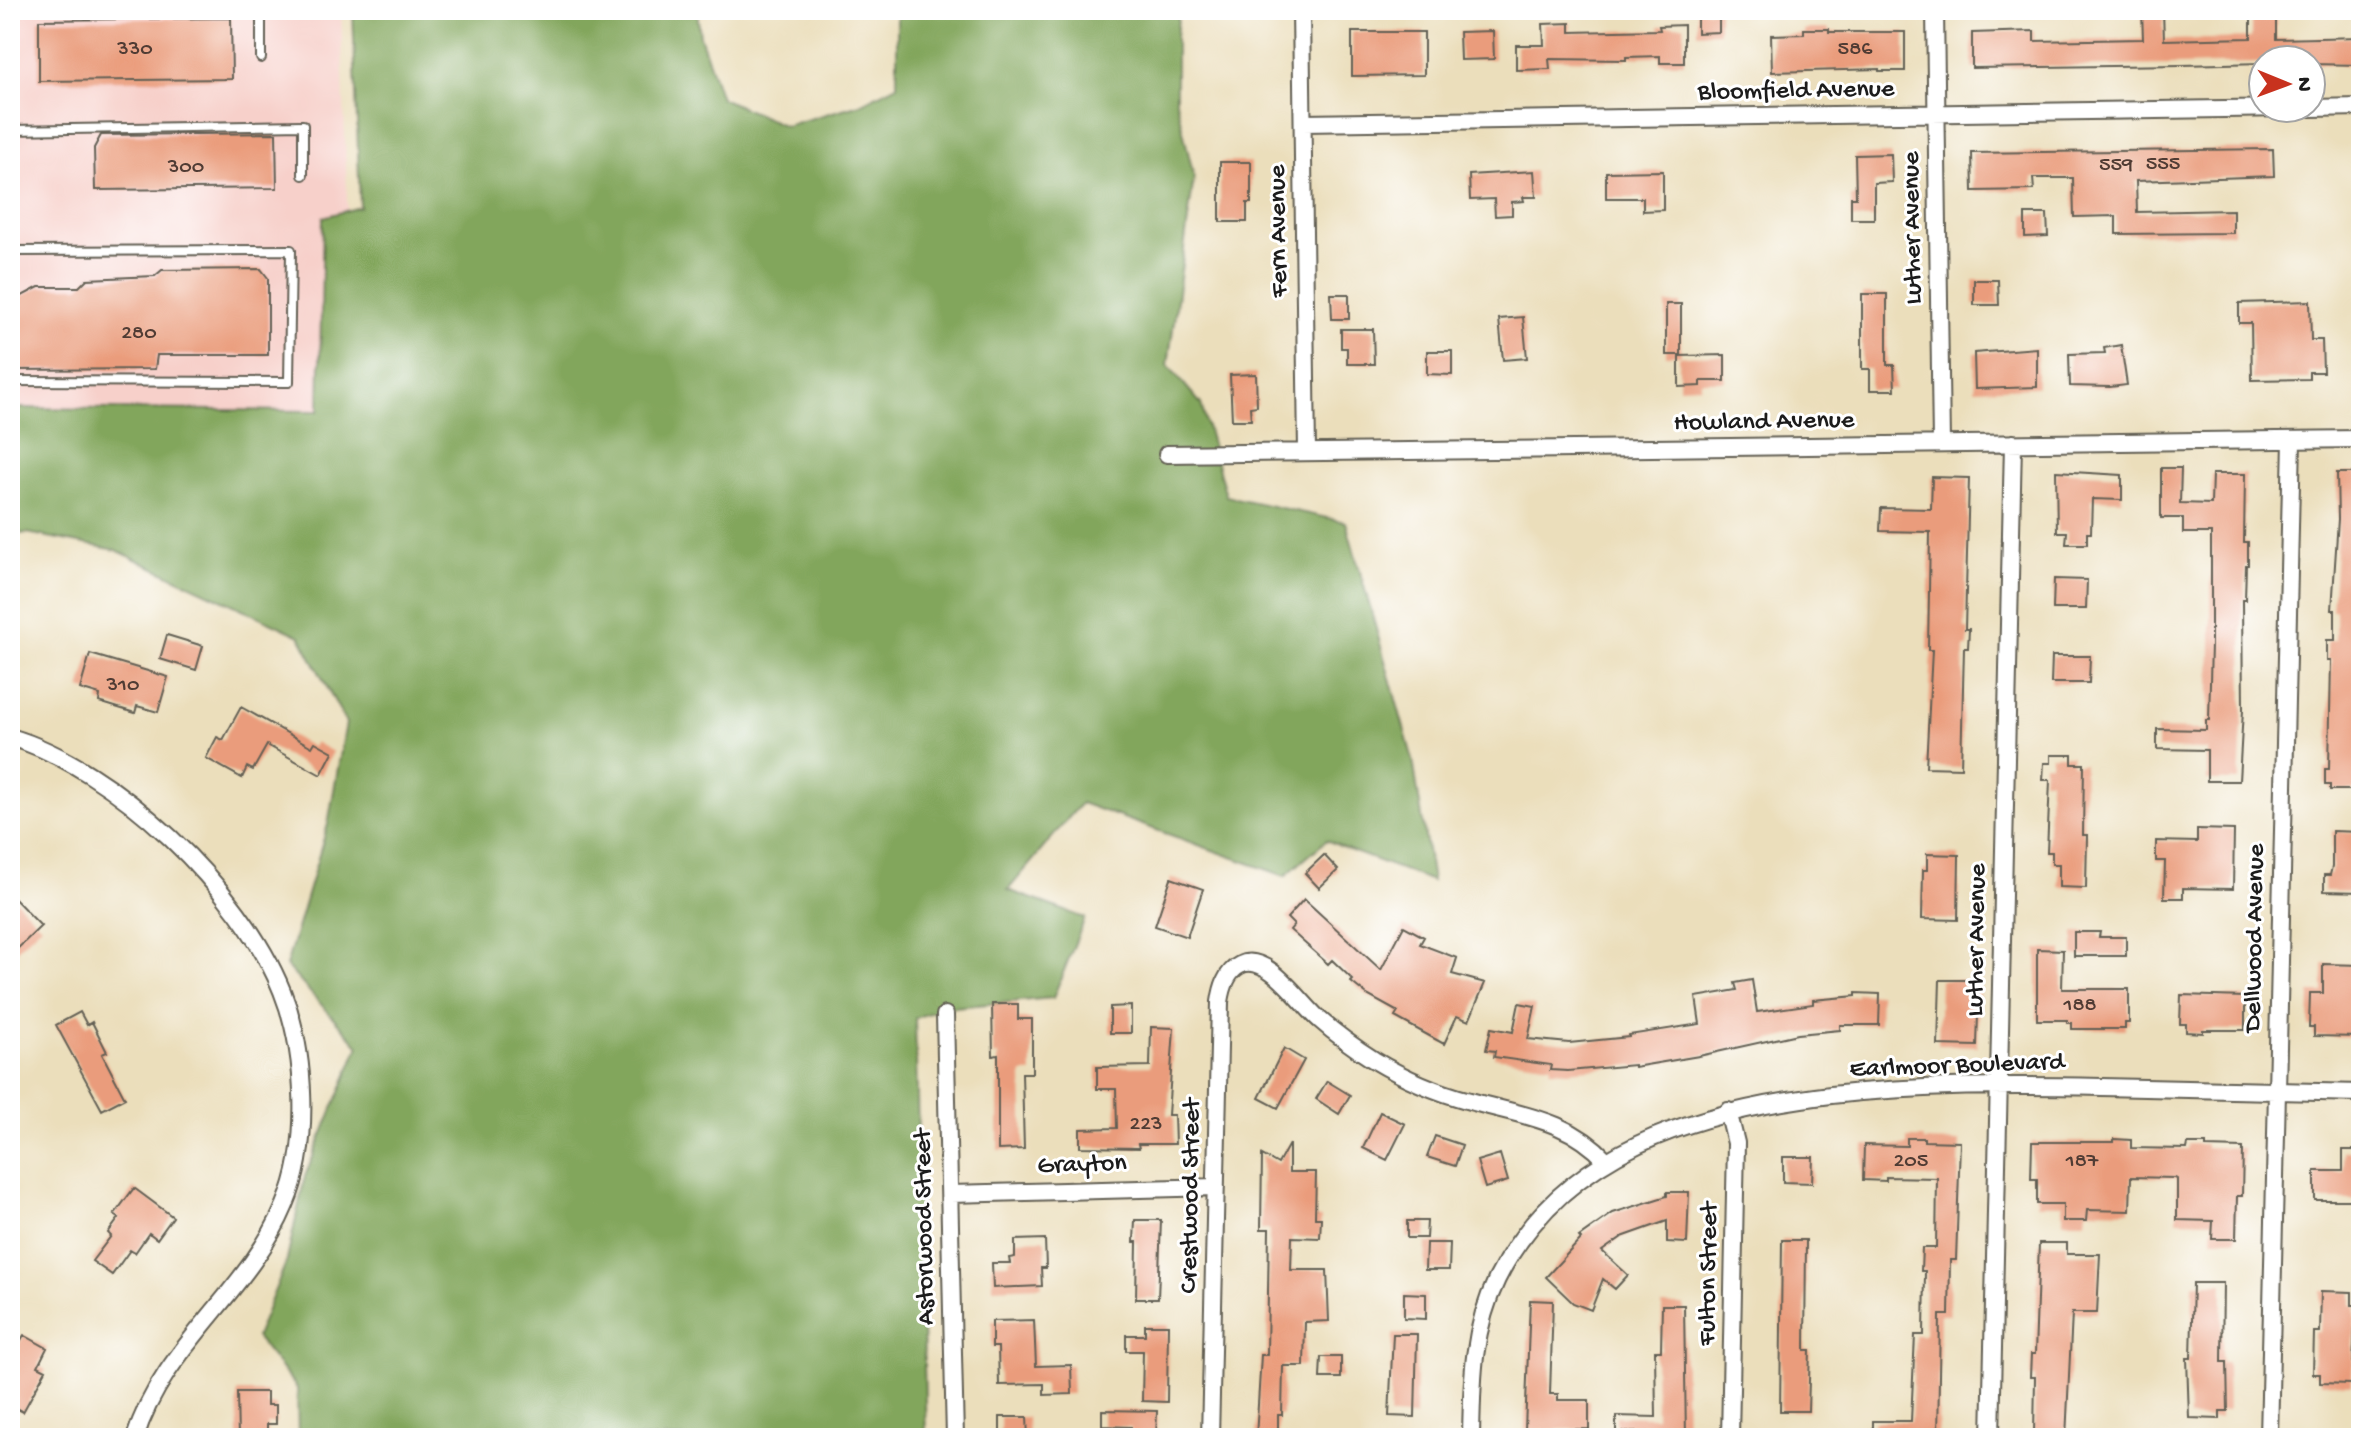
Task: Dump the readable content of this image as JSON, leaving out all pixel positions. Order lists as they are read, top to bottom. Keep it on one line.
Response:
{"streets":{"street":["Bloomfield Avenue","Luther Avenue","Fern Avenue","Howland Avenue","Dellwood Avenue","Earlmoor Boulevard","Grayton","Crestwood Street","Astorwood Street","Fulton Street"]},"crossings":[["Bloomfield Avenue","Luther Avenue"],["Bloomfield Avenue","Fern Avenue"],["Luther Avenue","Howland Avenue"],["Luther Avenue","Earlmoor Boulevard"],["Fern Avenue","Howland Avenue"],["Howland Avenue","Dellwood Avenue"],["Dellwood Avenue","Earlmoor Boulevard"],["Earlmoor Boulevard","Crestwood Street"],["Earlmoor Boulevard","Fulton Street"],["Grayton","Crestwood Street"],["Grayton","Astorwood Street"]],"house_numbers":["330","586","555","559","300","280","310","188","223","205","187"],"north":"right"}
